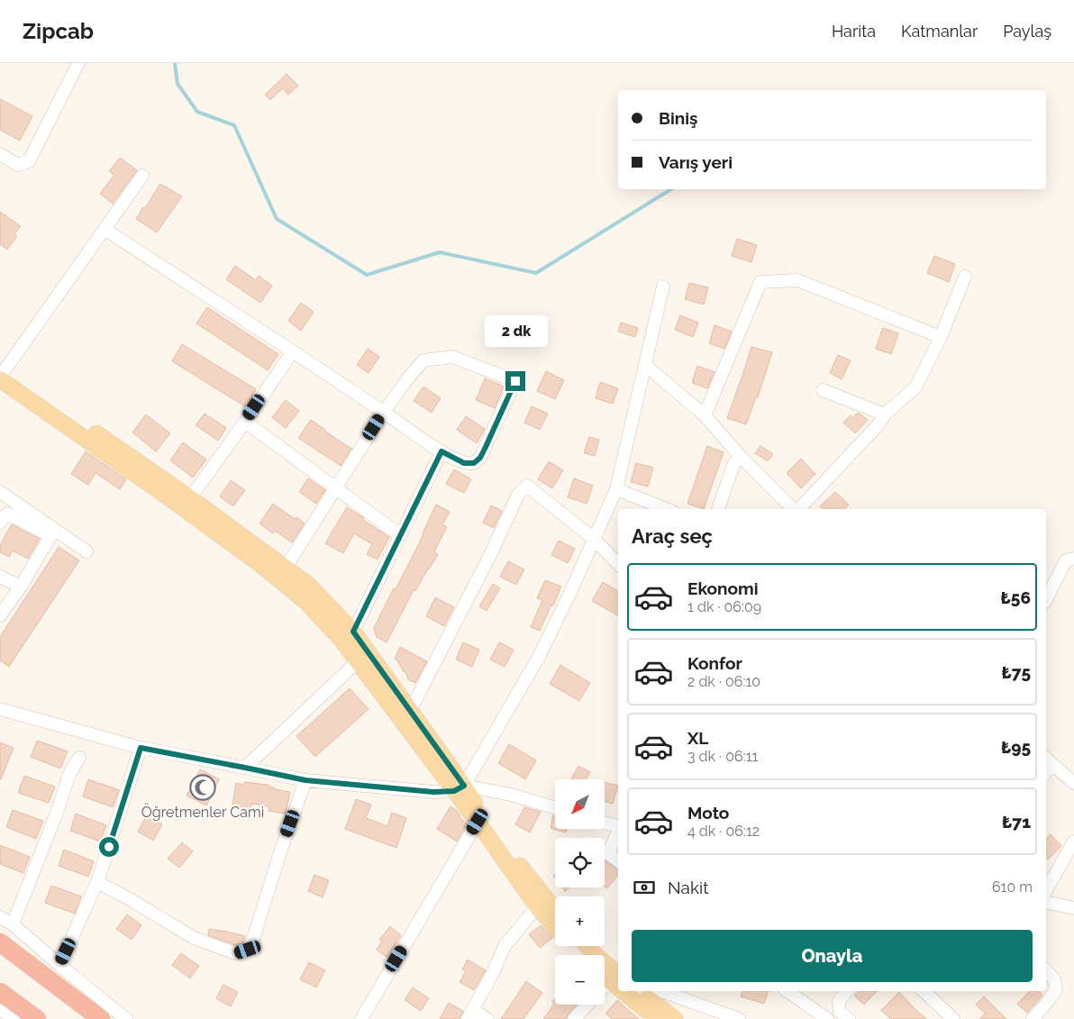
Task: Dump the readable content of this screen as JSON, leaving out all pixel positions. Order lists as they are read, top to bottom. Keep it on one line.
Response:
{"places":{"mosque":["Öğretmenler Cami"]},"north":"bottom left","page":{"header":"Zipcab","nav":["Harita","Katmanlar","Paylaş"],"banner":["Biniş","Varış yeri"],"bubble":"2 dk","heading":"Araç seç","list":[{"name":"Ekonomi","note":"1 dk · 06:09","value":"₺56"},{"name":"Konfor","note":"2 dk · 06:10","value":"₺75"},{"name":"XL","note":"3 dk · 06:11","value":"₺95"},{"name":"Moto","note":"4 dk · 06:12","value":"₺71"}],"map_buttons":["+","−"],"pay":["Nakit","610 m"],"buttons":"Onayla"}}
